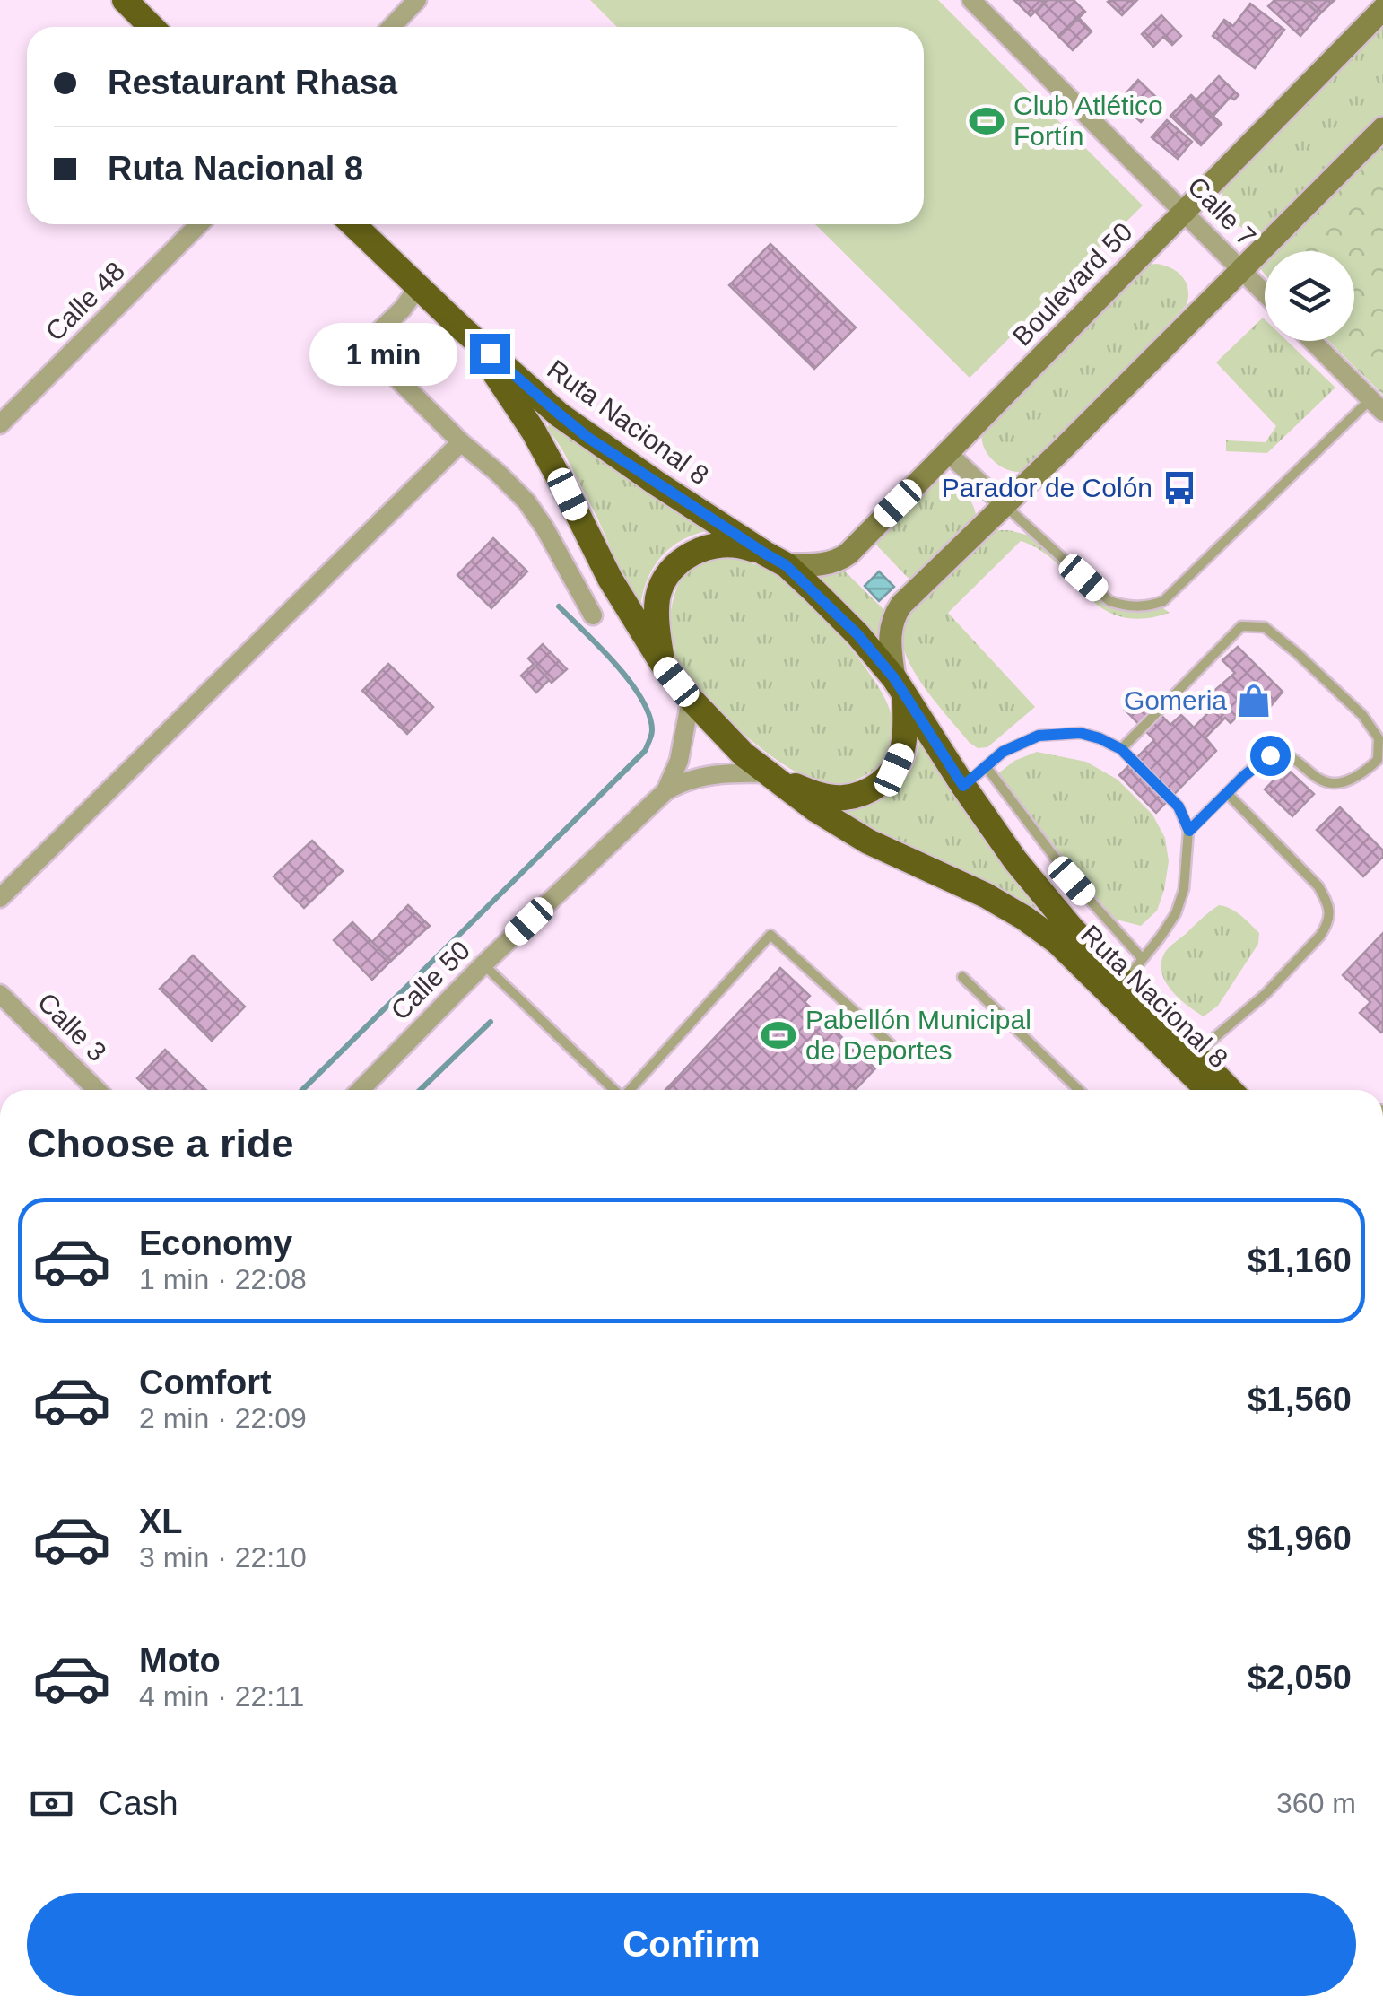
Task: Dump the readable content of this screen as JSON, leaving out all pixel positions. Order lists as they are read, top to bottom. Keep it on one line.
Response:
{"streets":{"highway":["Ruta Nacional 8"],"main road":["Boulevard 50"],"street":["Calle 7","Calle 48","Calle 50","Calle 3"]},"crossings":[["Calle 7","Boulevard 50"],["Boulevard 50","Ruta Nacional 8"],["Boulevard 50","Calle 50"],["Ruta Nacional 8","Calle 50"]],"places":{"sports":["Club Atlético Fortín","Pabellón Municipal de Deportes"],"bus stop":["Parador de Colón"],"shop":["Gomeria"]},"page":{"banner":["Restaurant Rhasa","Ruta Nacional 8"],"bubble":"1 min","heading":"Choose a ride","list":[{"name":"Economy","note":"1 min · 22:08","value":"$1,160"},{"name":"Comfort","note":"2 min · 22:09","value":"$1,560"},{"name":"XL","note":"3 min · 22:10","value":"$1,960"},{"name":"Moto","note":"4 min · 22:11","value":"$2,050"}],"pay":["Cash","360 m"],"buttons":"Confirm"}}
